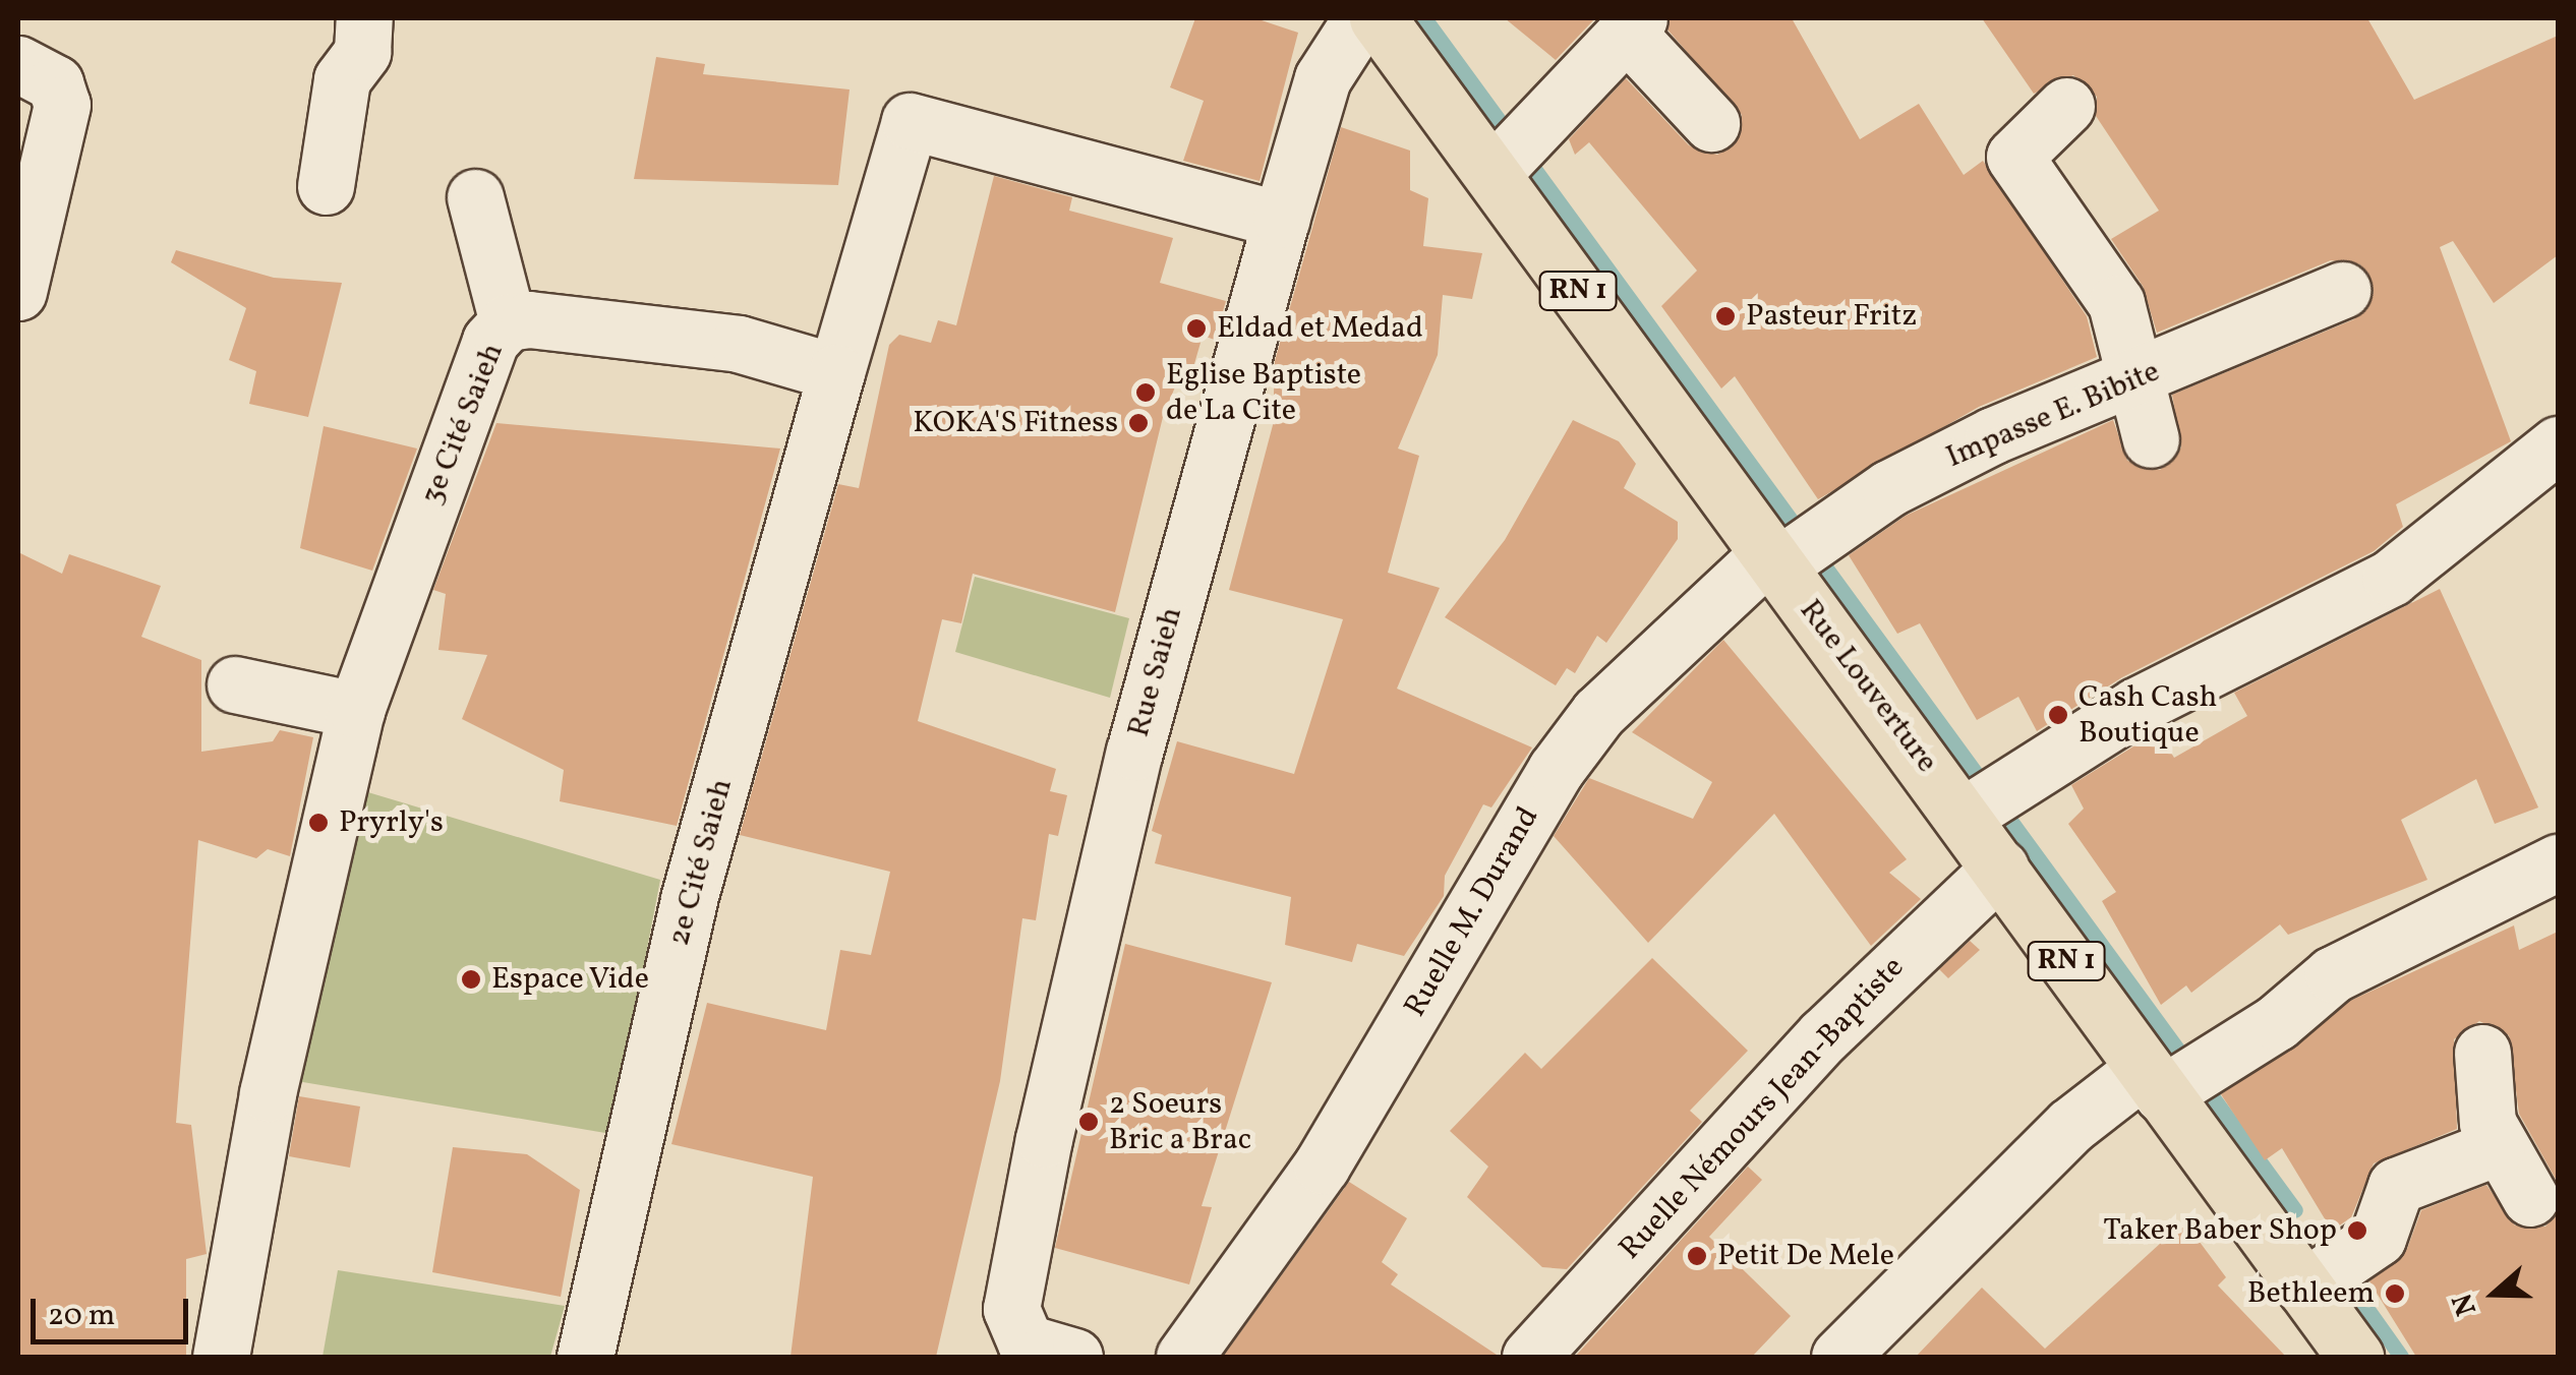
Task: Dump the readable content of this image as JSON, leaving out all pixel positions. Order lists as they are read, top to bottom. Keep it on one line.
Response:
{"streets":{"main road":["RN 1","Rue Louverture"],"street":["Impasse E. Bibite","3e Cité Saieh","Rue Saieh","2e Cité Saieh","Ruelle M. Durand","Ruelle Némours Jean-Baptiste"]},"crossings":[["Impasse E. Bibite","Rue Louverture"],["Impasse E. Bibite","Ruelle M. Durand"],["3e Cité Saieh","2e Cité Saieh"],["Rue Louverture","Ruelle M. Durand"],["Rue Louverture","Ruelle Némours Jean-Baptiste"]],"places":["Pasteur Fritz","Eldad et Medad","Eglise Baptiste de La Cite","KOKA'S Fitness","Cash Cash Boutique","Pryrly's","Espace Vide","2 Soeurs Bric a Brac","Taker Baber Shop","Petit De Mele","Bethleem"],"scale_bar":"20 m","north":"left"}
